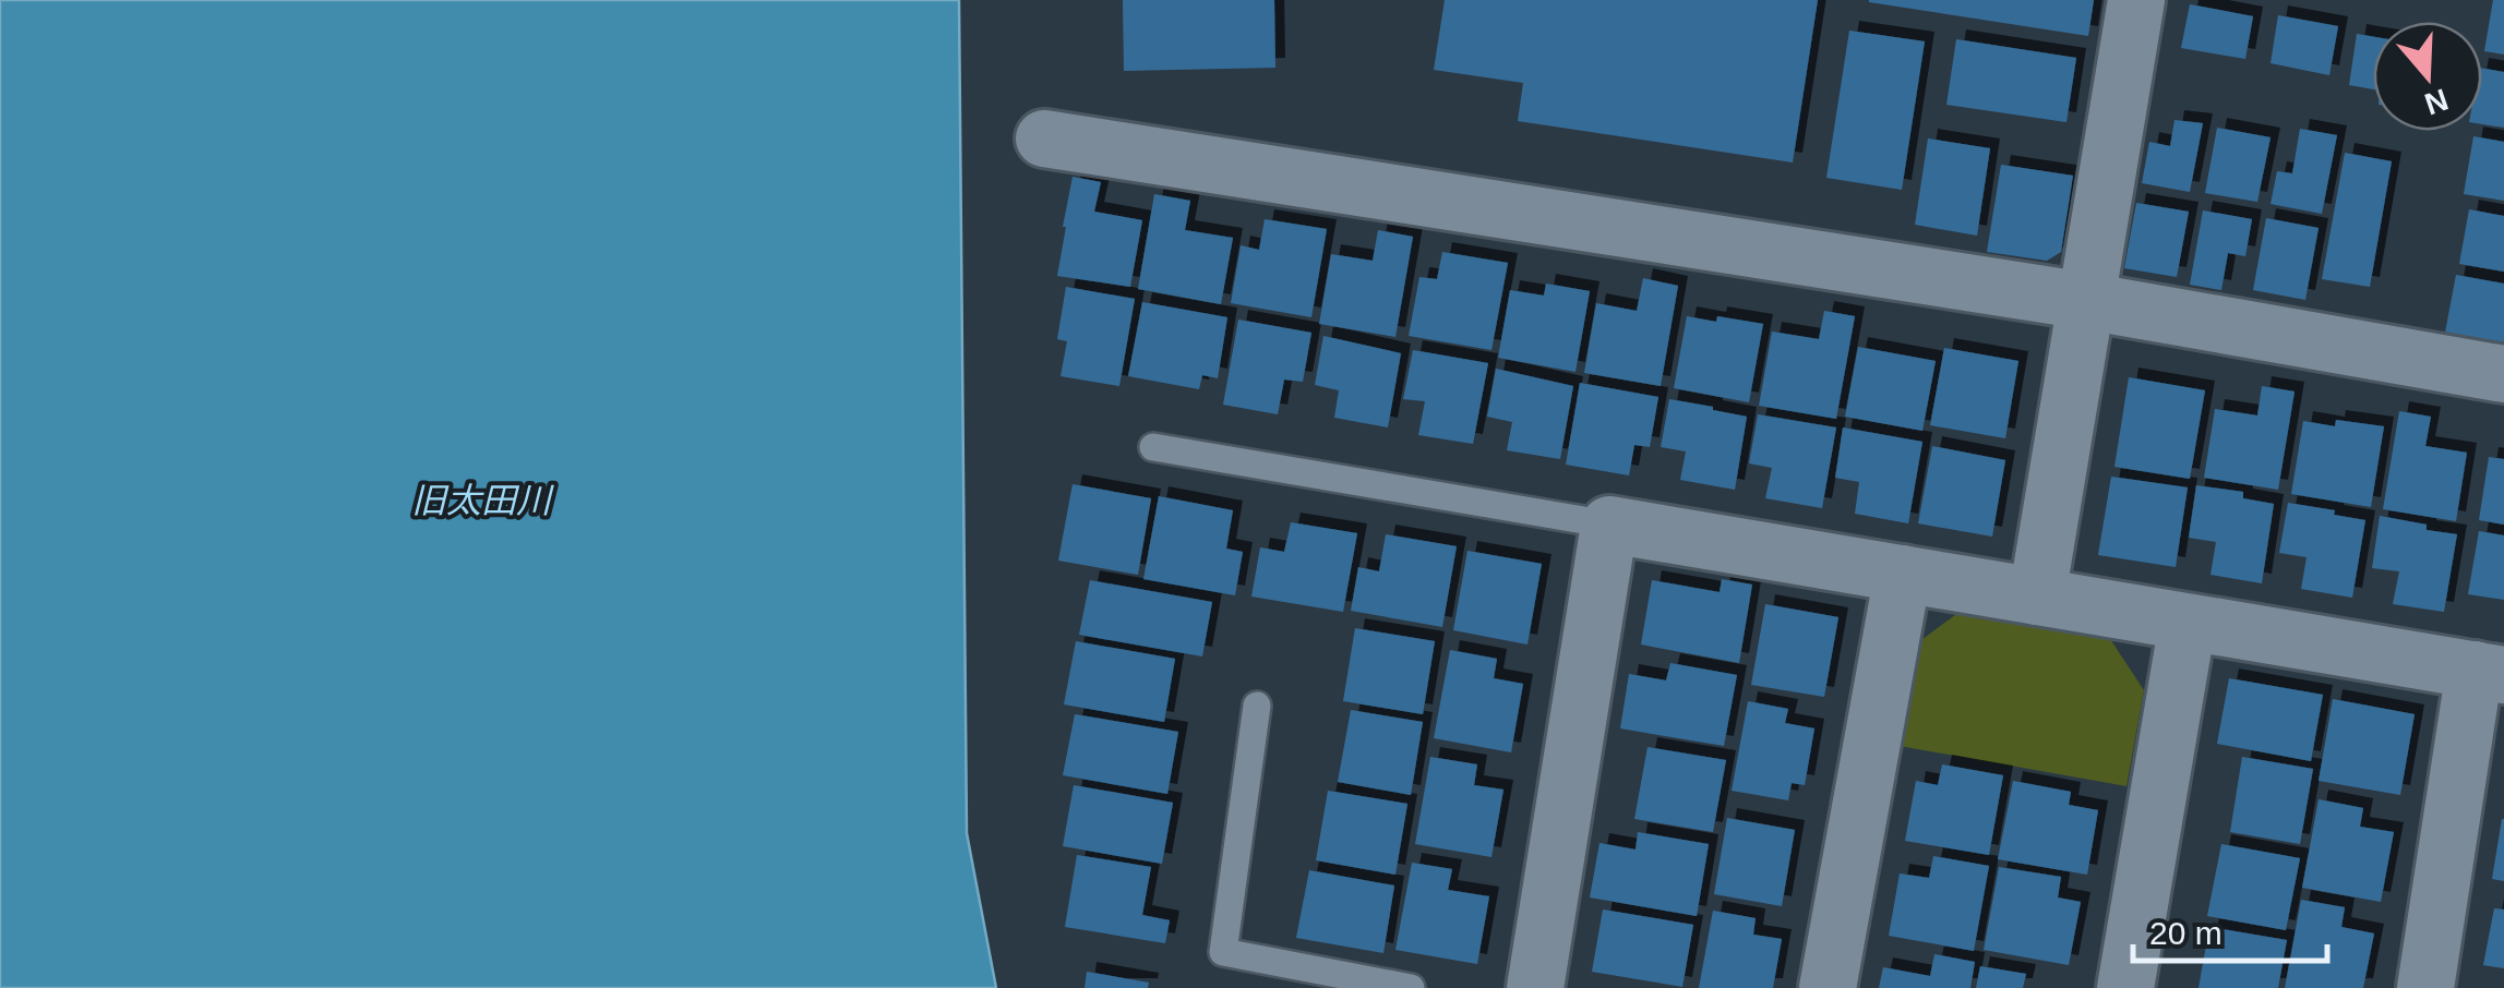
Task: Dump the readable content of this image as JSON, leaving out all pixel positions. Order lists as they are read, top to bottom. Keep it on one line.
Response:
{"water":["旧太田川"],"scale_bar":"20 m","north":"bottom"}
